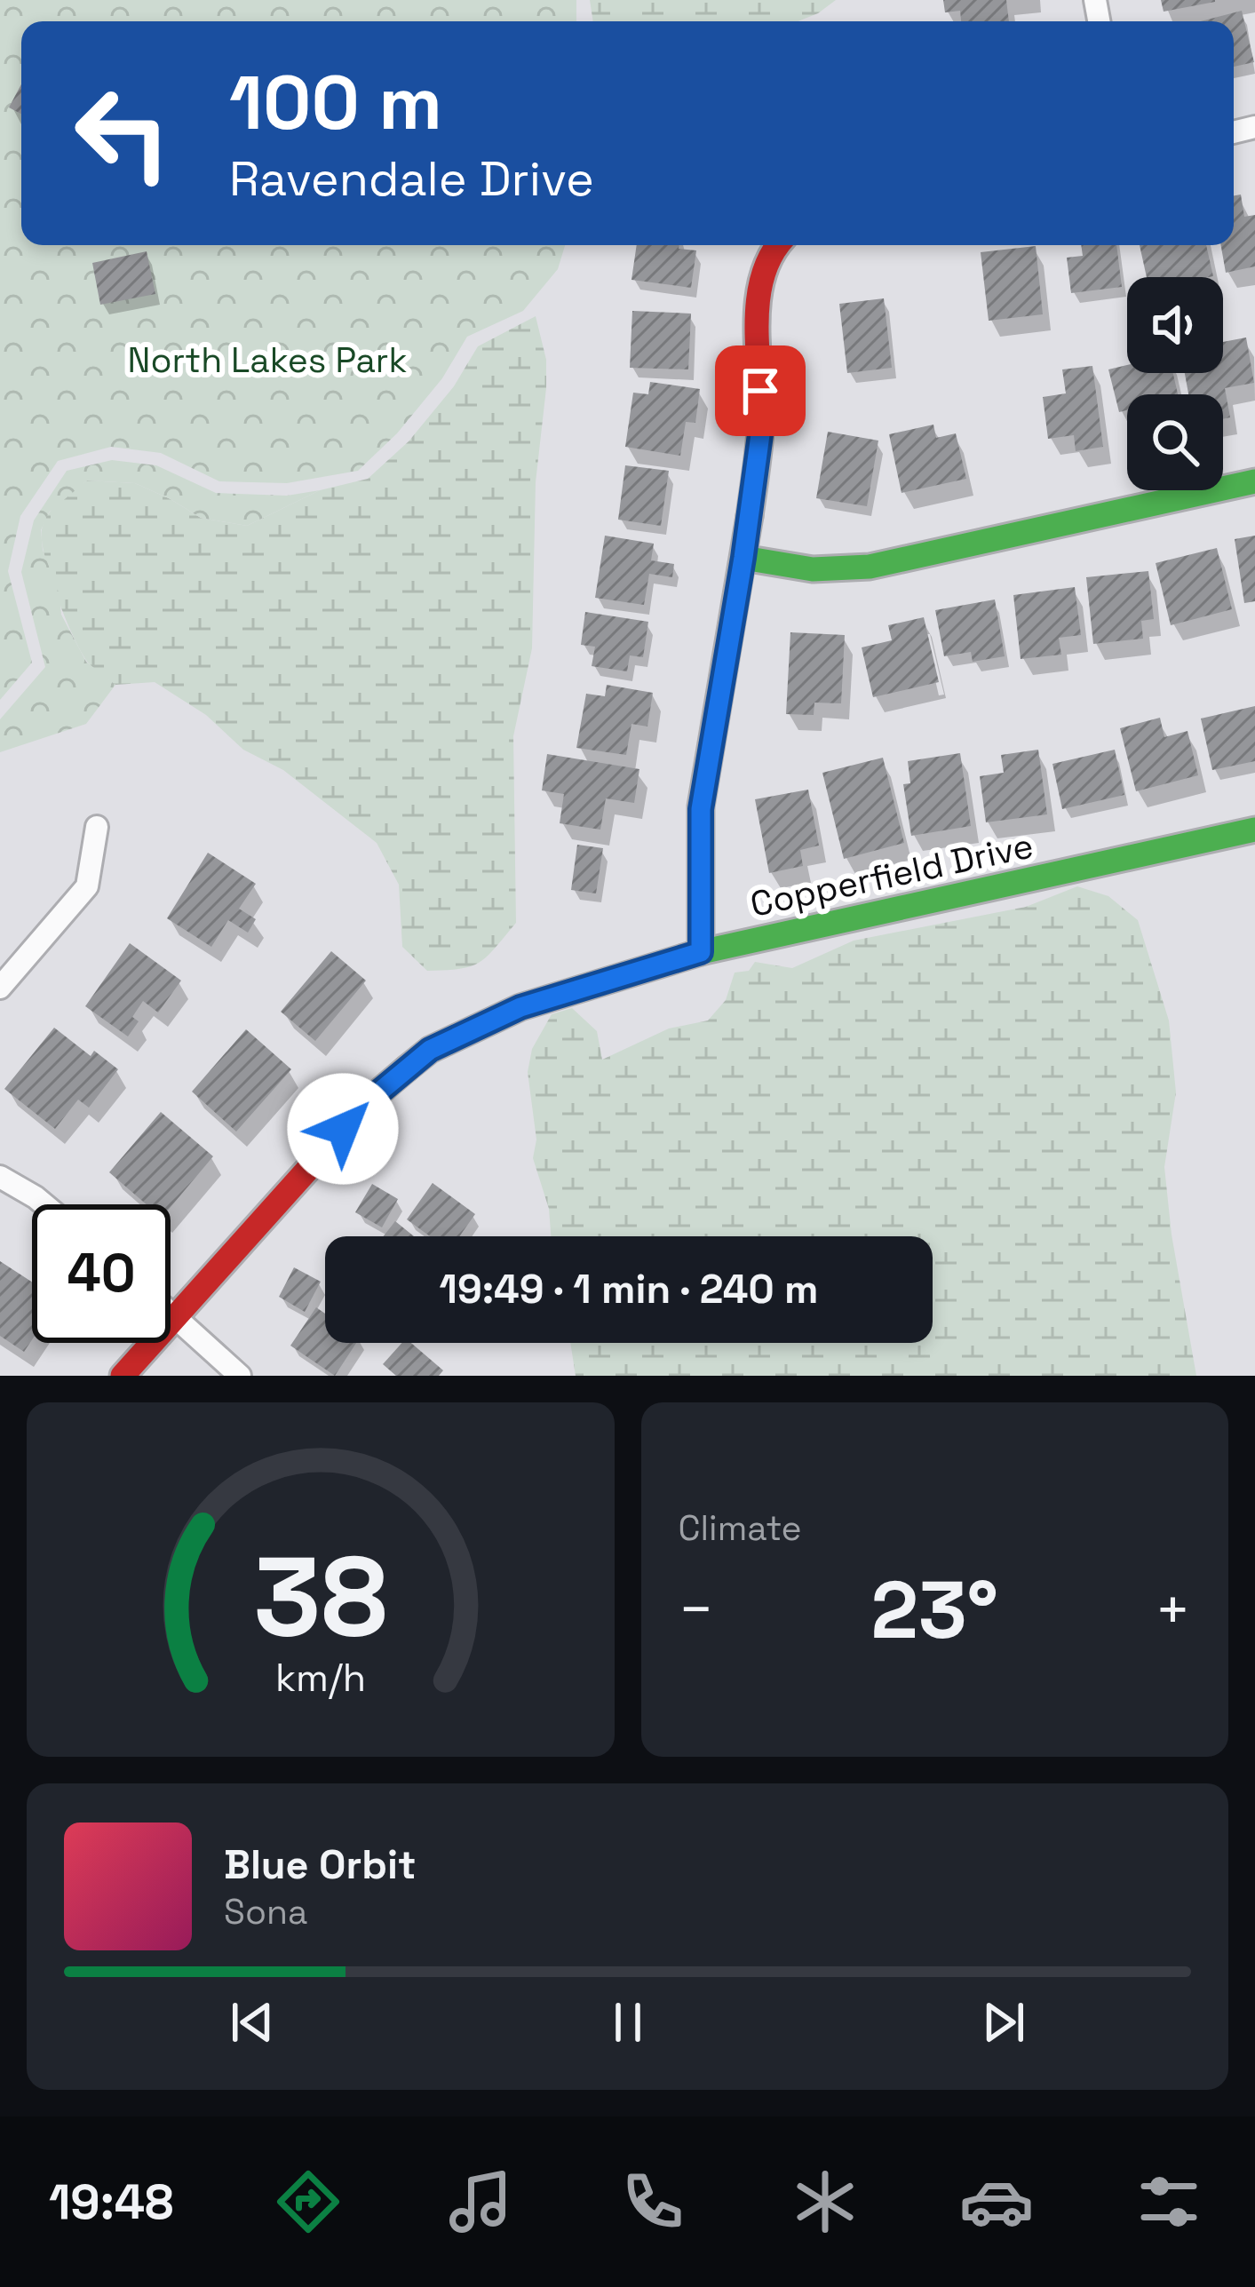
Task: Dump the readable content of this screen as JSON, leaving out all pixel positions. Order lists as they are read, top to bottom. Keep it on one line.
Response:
{"streets":{"street":["Copperfield Drive"]},"parks":["North Lakes Park"],"page":{"turn":["100 m","Ravendale Drive"],"limit":"40","trip":"19:49 · 1 min · 240 m","tile":"Climate","heat":["−","23°","+"],"song":["Blue Orbit","Sona"],"tabs":"19:48","gauge":["38","km/h"]}}
